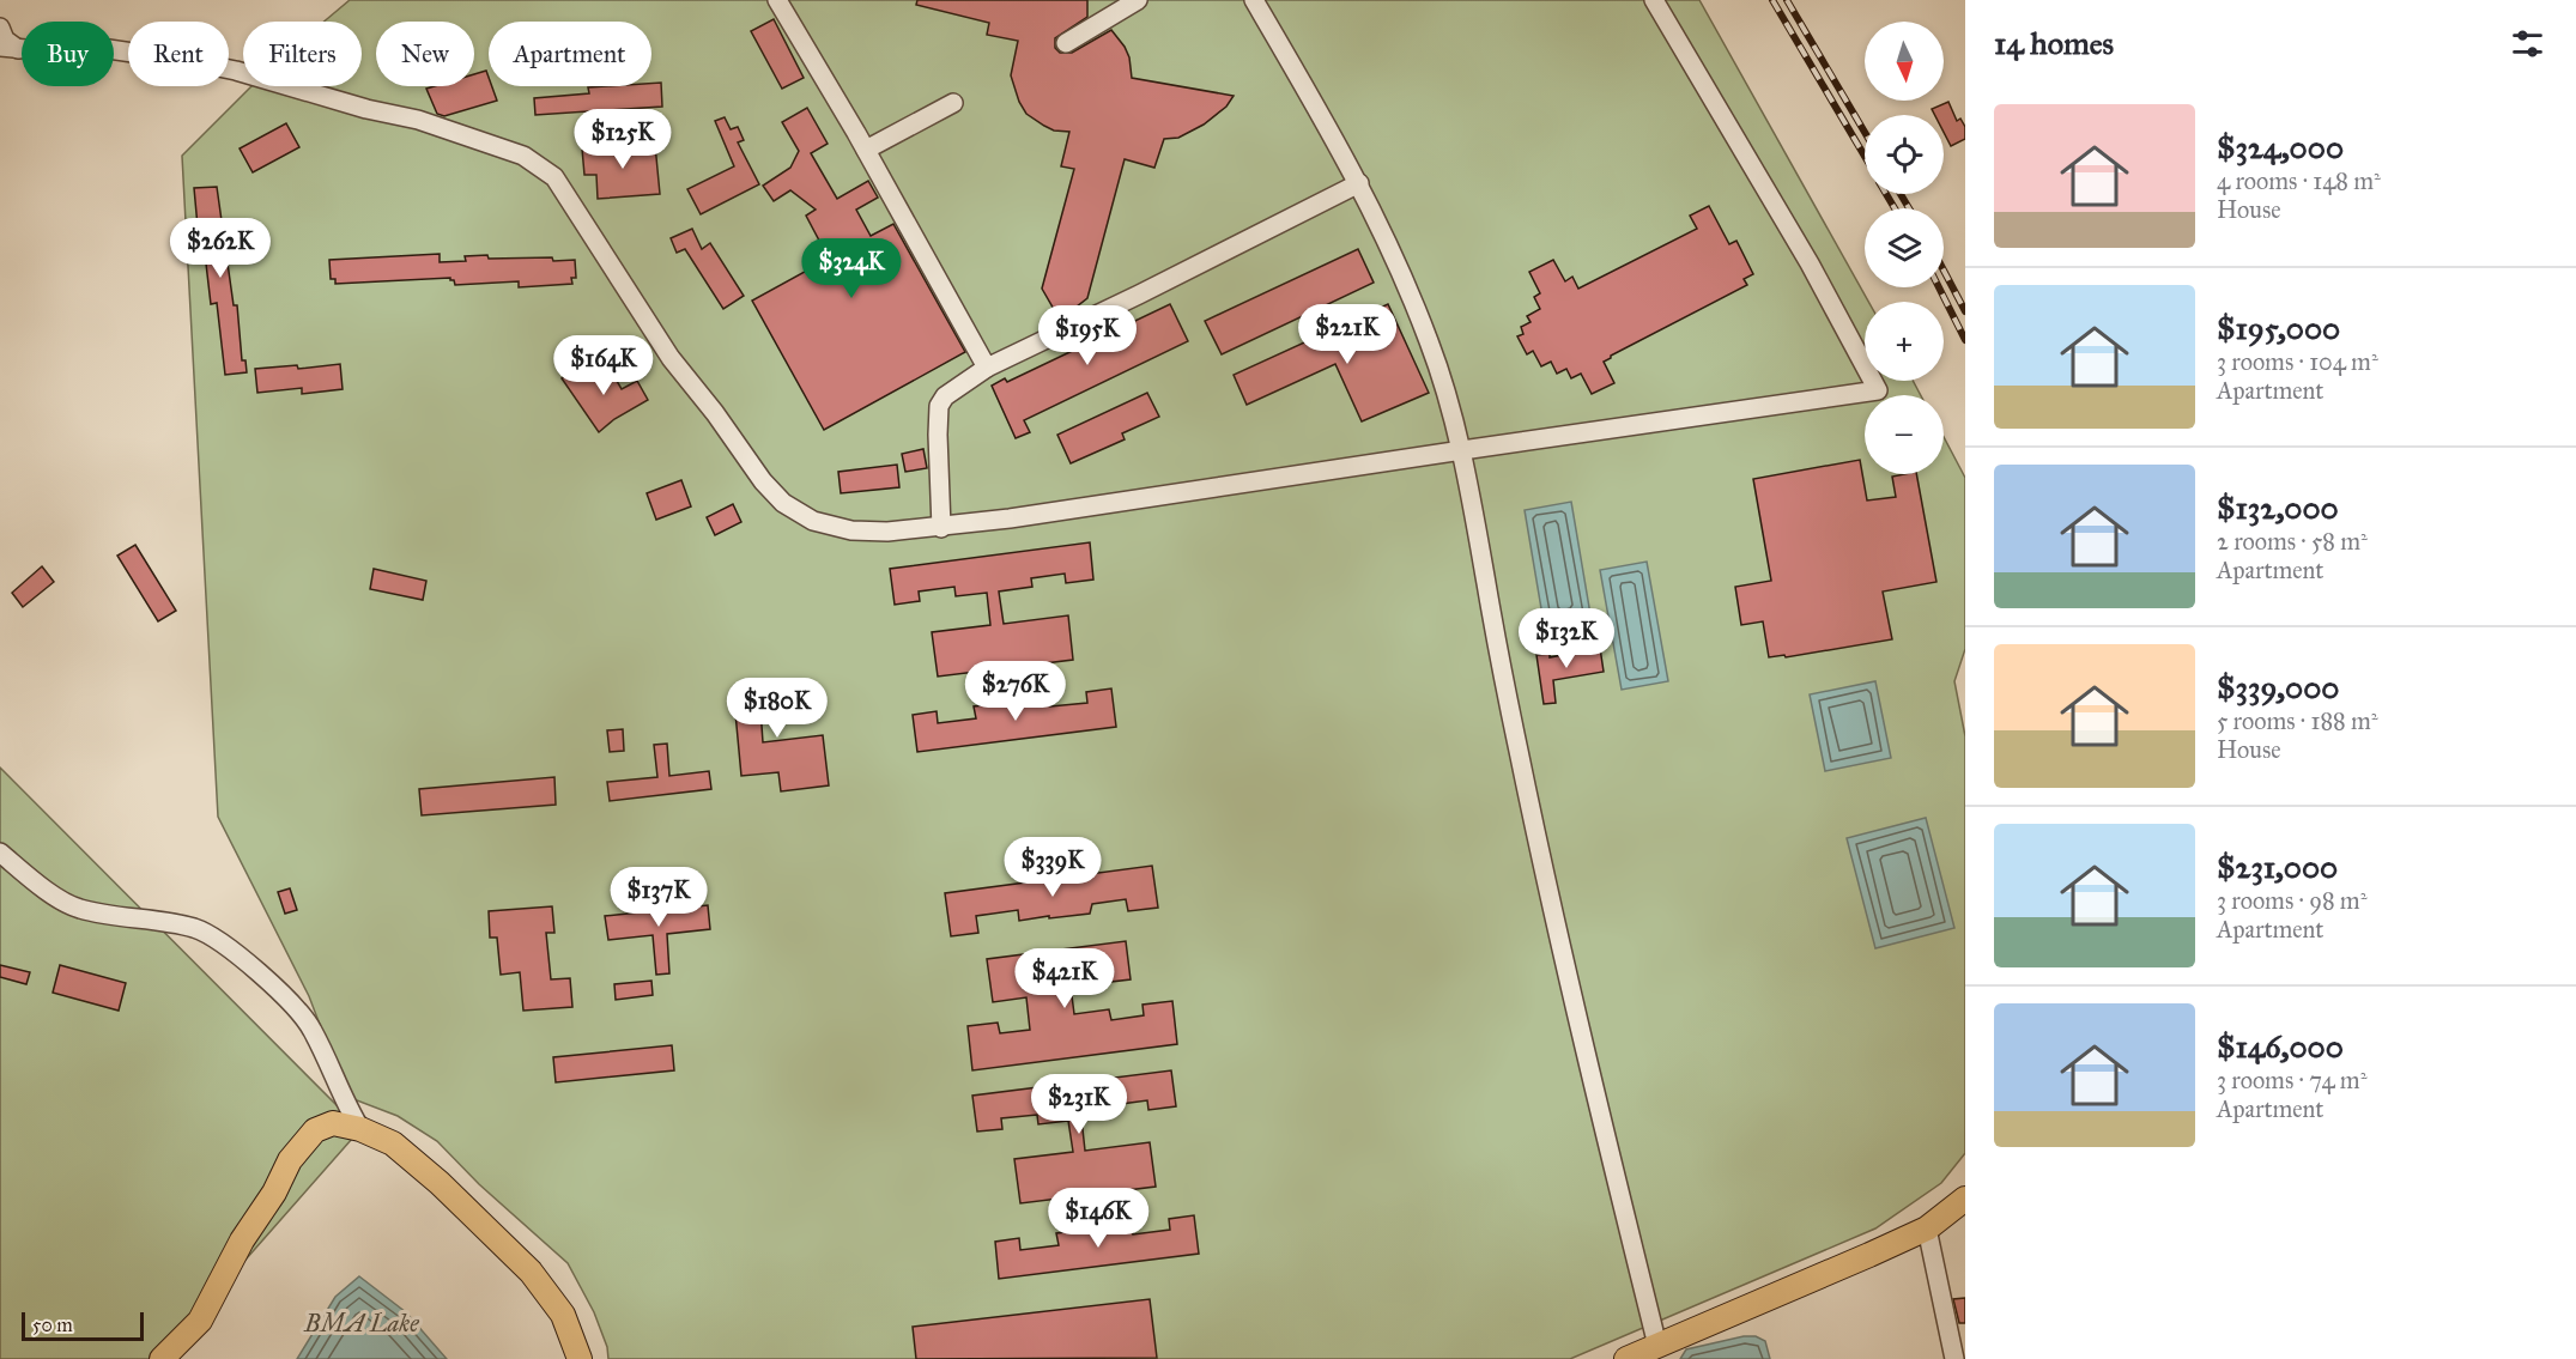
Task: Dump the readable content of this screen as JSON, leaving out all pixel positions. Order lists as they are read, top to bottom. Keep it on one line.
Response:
{"water":["BMA Lake"],"scale_bar":"50 m","north":"bottom","page":{"heading":"14 homes","map_buttons":["+","−"],"chip":["Buy","Rent","Filters","New","Apartment"],"list":[{"name":"$324,000","note":"4 rooms · 148 m² · House"},{"name":"$195,000","note":"3 rooms · 104 m² · Apartment"},{"name":"$132,000","note":"2 rooms · 58 m² · Apartment"},{"name":"$339,000","note":"5 rooms · 188 m² · House"},{"name":"$231,000","note":"3 rooms · 98 m² · Apartment"},{"name":"$146,000","note":"3 rooms · 74 m² · Apartment"}],"price":["$125K","$262K","$324K","$221K","$195K","$164K","$132K","$276K","$180K","$339K","$137K","$421K","$231K","$146K"],"scale":"50 m"}}
